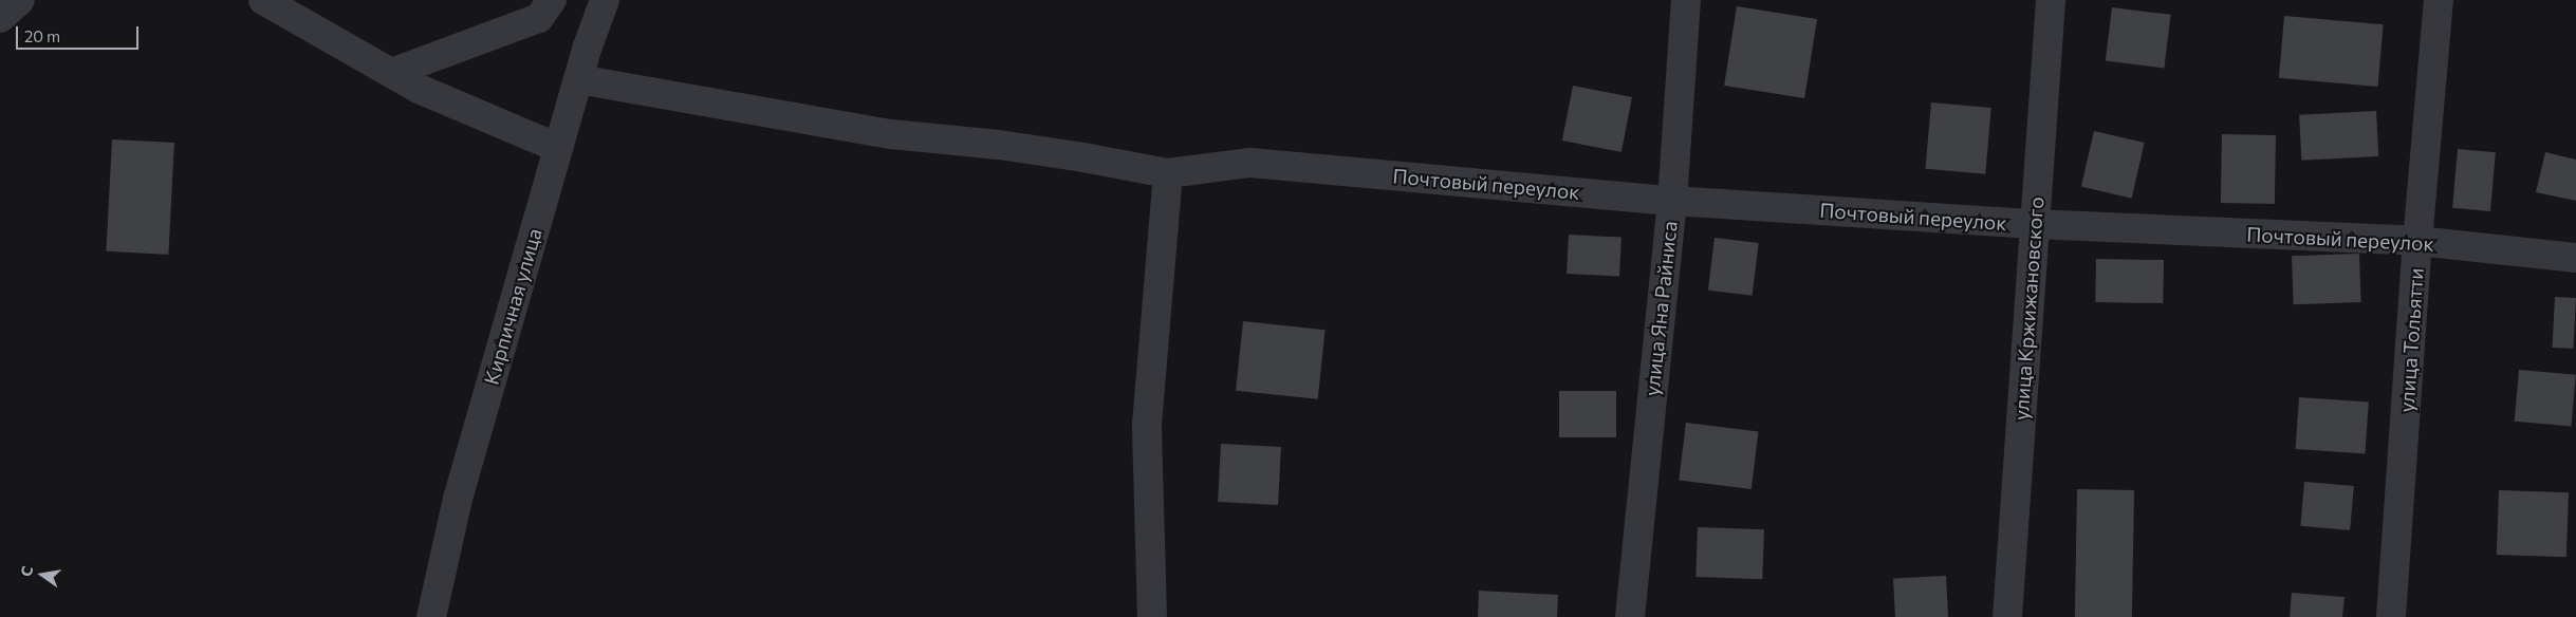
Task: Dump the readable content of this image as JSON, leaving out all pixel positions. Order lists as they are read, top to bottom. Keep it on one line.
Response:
{"streets":{"street":["Почтовый переулок","Кирпичная улица","улица Яна Райниса","улица Кржижановского","улица Тольятти"]},"crossings":[["Почтовый переулок","Кирпичная улица"],["Почтовый переулок","улица Яна Райниса"],["Почтовый переулок","улица Кржижановского"],["Почтовый переулок","улица Тольятти"]],"scale_bar":"20 m","north":"left"}
